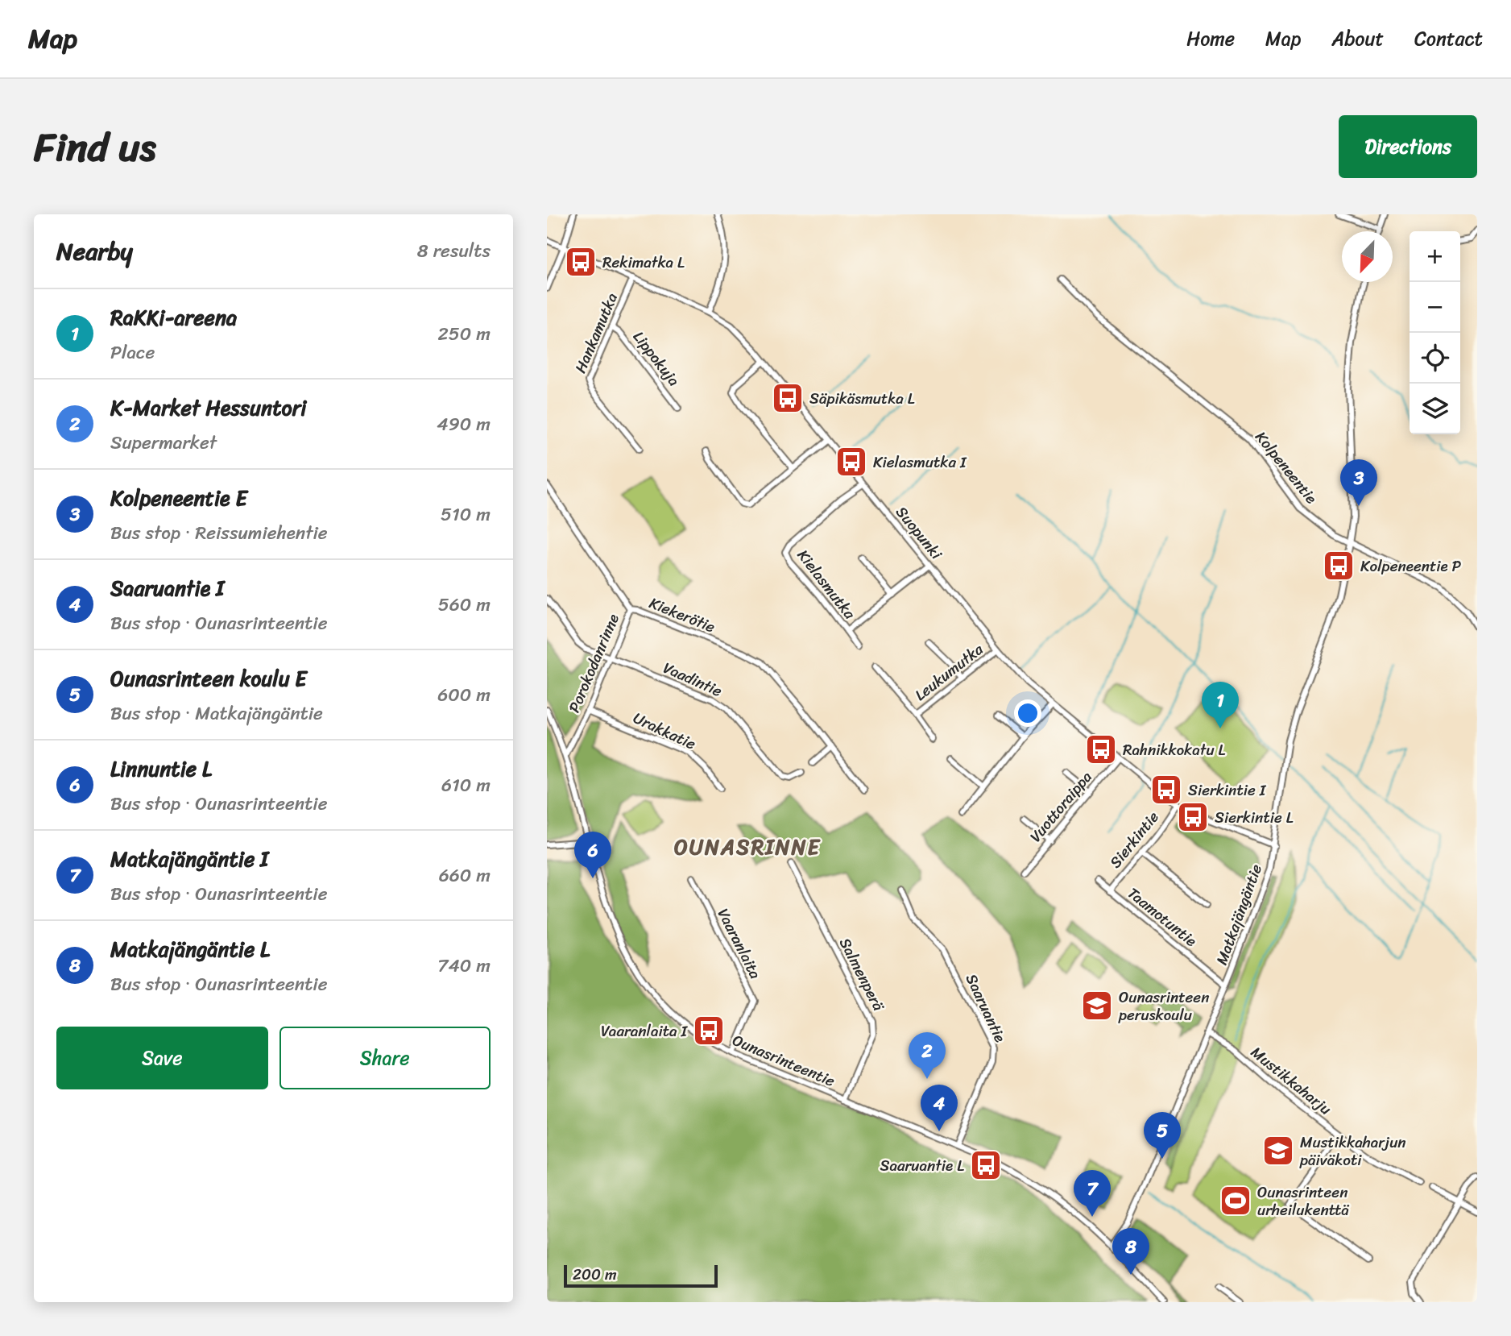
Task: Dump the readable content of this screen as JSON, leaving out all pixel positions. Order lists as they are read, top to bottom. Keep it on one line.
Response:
{"streets":{"street":["Hankamutka","Lippokuja","Kolpeneentie","Suopunki","Kielasmutka","Kiekerötie","Porokodanrinne","Leukumutka","Vaadintie","Urakkatie","Vuottoraippa","Sierkintie","Matkajängäntie","Taamotuntie","Vaaranlaita","Salmenperä","Saaruantie","Ounasrinteentie","Mustikkaharju"]},"crossings":[["Hankamutka","Lippokuja"],["Hankamutka","Suopunki"],["Kolpeneentie","Matkajängäntie"],["Suopunki","Kielasmutka"],["Suopunki","Leukumutka"],["Suopunki","Vuottoraippa"],["Suopunki","Sierkintie"],["Suopunki","Matkajängäntie"],["Kiekerötie","Porokodanrinne"],["Porokodanrinne","Vaadintie"],["Porokodanrinne","Urakkatie"],["Porokodanrinne","Ounasrinteentie"],["Sierkintie","Taamotuntie"],["Matkajängäntie","Taamotuntie"],["Matkajängäntie","Ounasrinteentie"],["Matkajängäntie","Mustikkaharju"],["Vaaranlaita","Ounasrinteentie"],["Salmenperä","Ounasrinteentie"],["Saaruantie","Ounasrinteentie"]],"districts":["OUNASRINNE"],"places":{"bus stop":["Rekimatka L","Säpikäsmutka L","Kielasmutka I","Kolpeneentie P","Rahnikkokatu L","Sierkintie I","Sierkintie L","Vaaranlaita I","Saaruantie L"],"school or university":["Ounasrinteen peruskoulu","Mustikkaharjun päiväkoti"],"sports":["Ounasrinteen urheilukenttä"]},"scale_bar":"200 m","north":"bottom left","page":{"header":"Map","nav":["Home","Map","About","Contact"],"title":"Find us","buttons":["Directions",["Save","Share"]],"heading":["Nearby","8 results"],"map_buttons":["+","−"],"list":[{"mark":"1","name":"RaKKi-areena","note":"Place","value":"250 m"},{"mark":"2","name":"K-Market Hessuntori","note":"Supermarket","value":"490 m"},{"mark":"3","name":"Kolpeneentie E","note":"Bus stop · Reissumiehentie","value":"510 m"},{"mark":"4","name":"Saaruantie I","note":"Bus stop · Ounasrinteentie","value":"560 m"},{"mark":"5","name":"Ounasrinteen koulu E","note":"Bus stop · Matkajängäntie","value":"600 m"},{"mark":"6","name":"Linnuntie L","note":"Bus stop · Ounasrinteentie","value":"610 m"},{"mark":"7","name":"Matkajängäntie I","note":"Bus stop · Ounasrinteentie","value":"660 m"},{"mark":"8","name":"Matkajängäntie L","note":"Bus stop · Ounasrinteentie","value":"740 m"}],"pins":["3","1","6","2","4","5","7","8"],"scale":"200 m"}}
